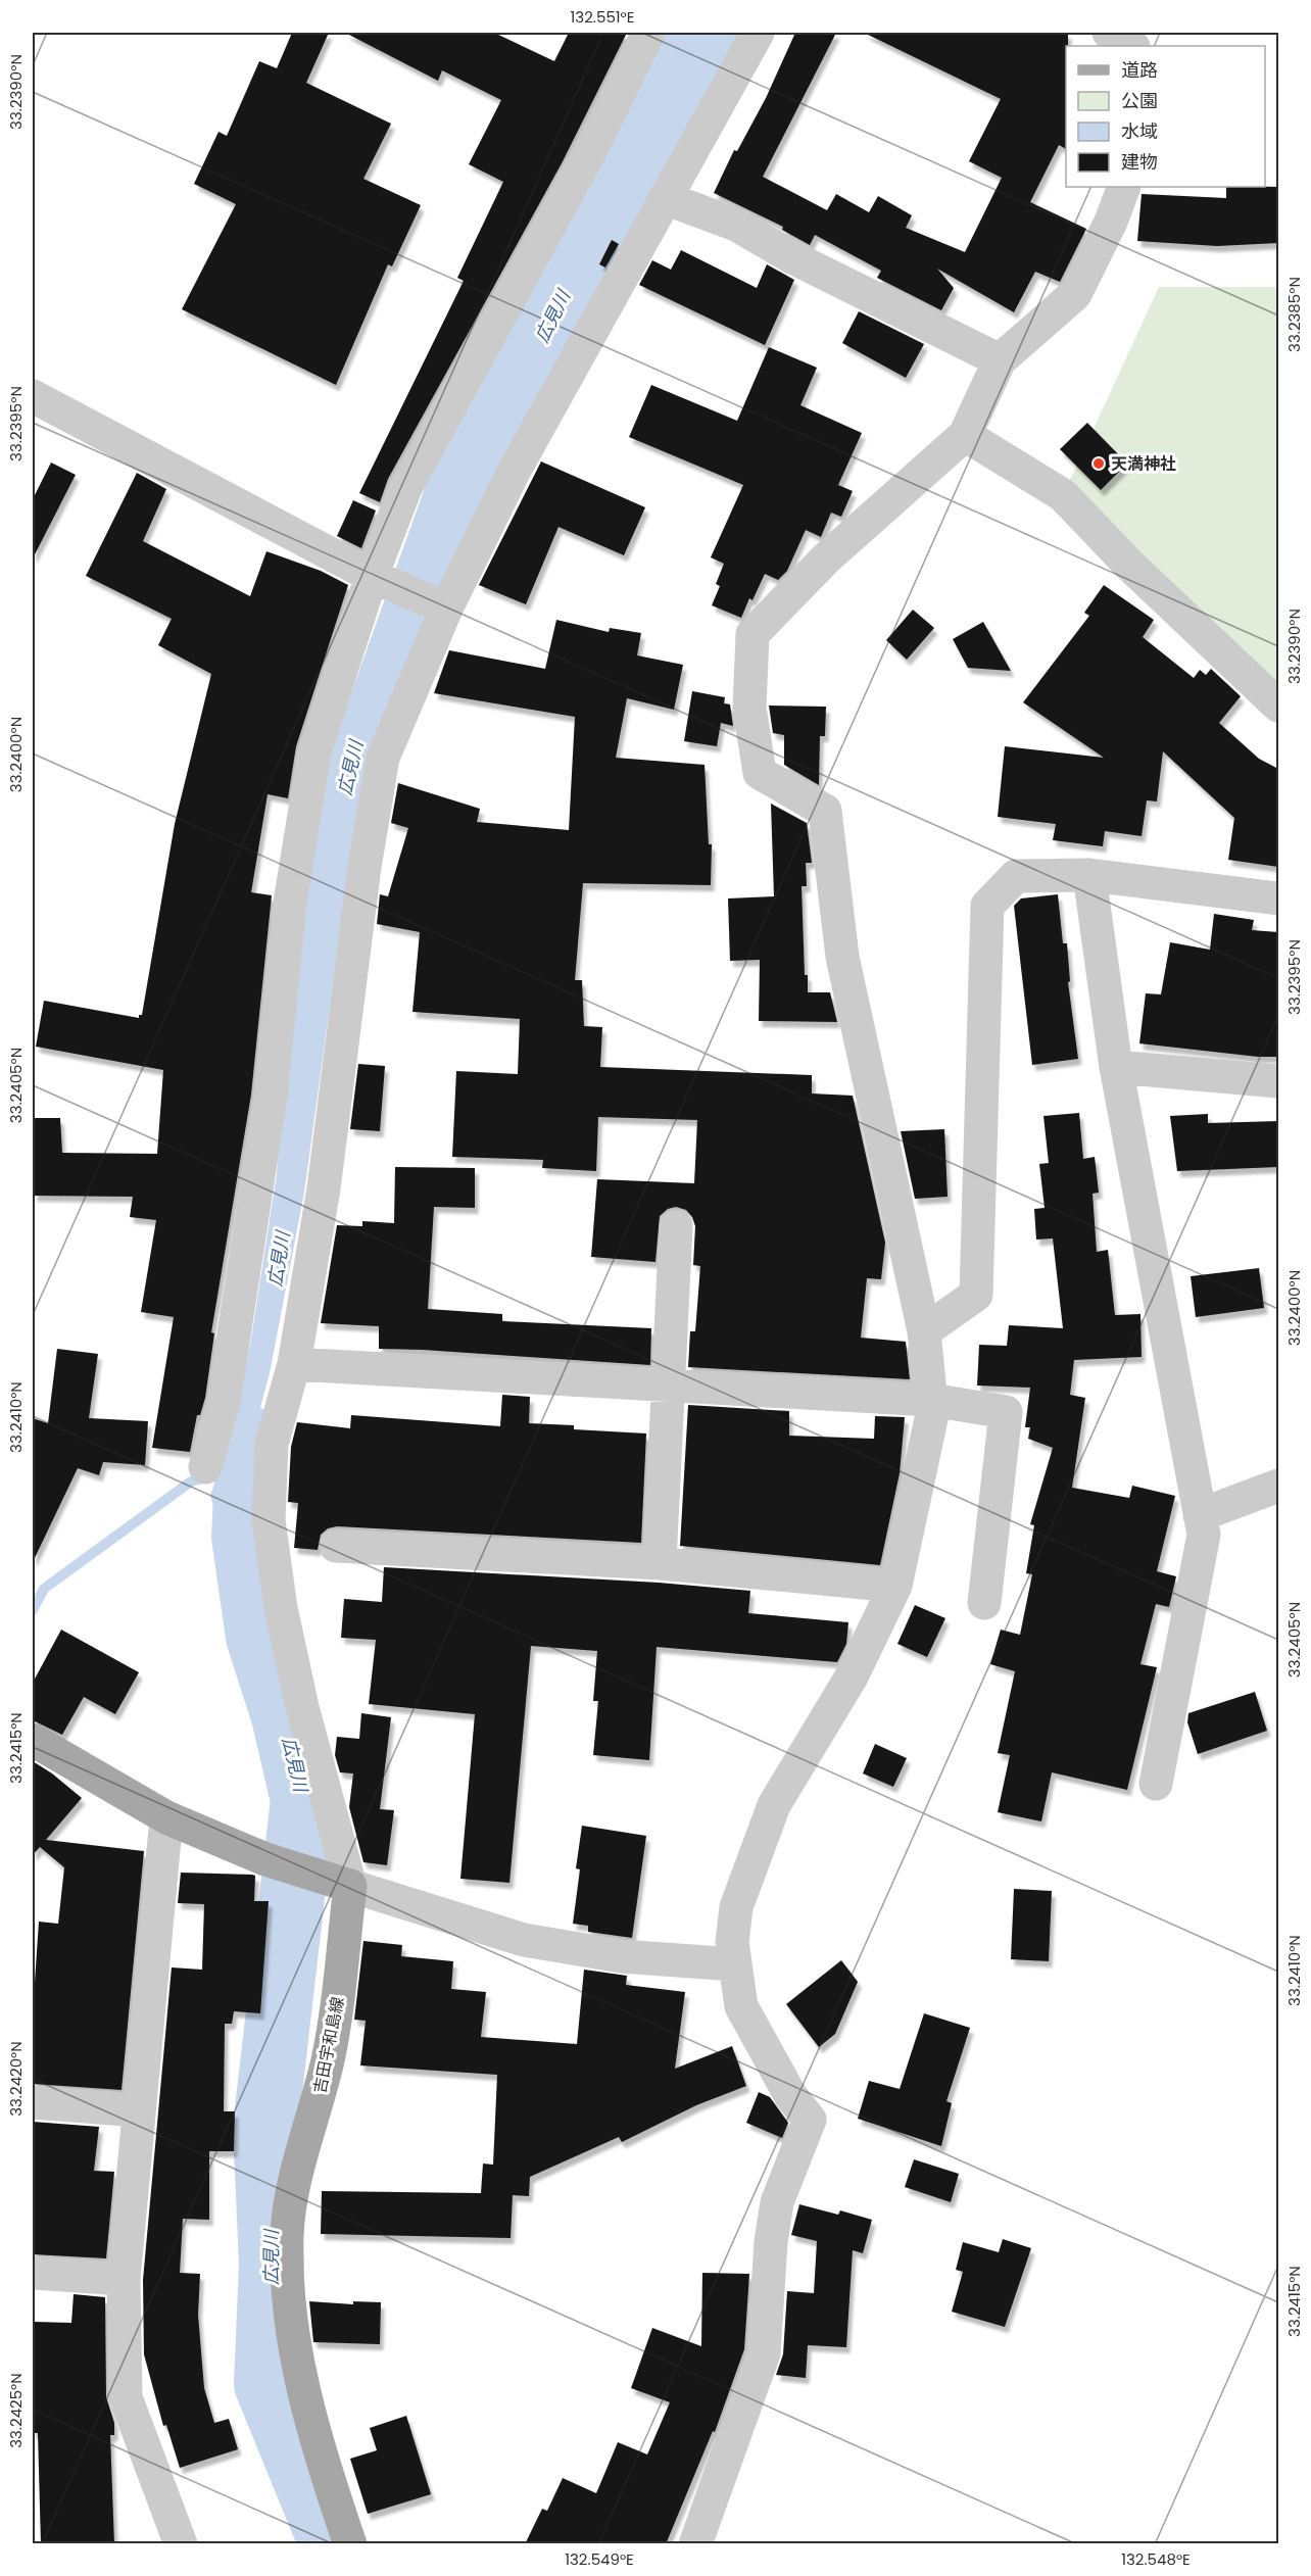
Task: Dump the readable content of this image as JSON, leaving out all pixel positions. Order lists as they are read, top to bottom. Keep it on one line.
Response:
{"streets":{"main road":["吉田宇和島線"]},"water":["広見川"],"places":["天満神社"],"legend":["道路","公園","水域","建物"],"coordinates":["132.551°E","33.2390°N","33.2385°N","33.2395°N","33.2400°N","33.2405°N","33.2410°N","33.2415°N","33.2420°N","33.2425°N","132.549°E","132.548°E"]}
